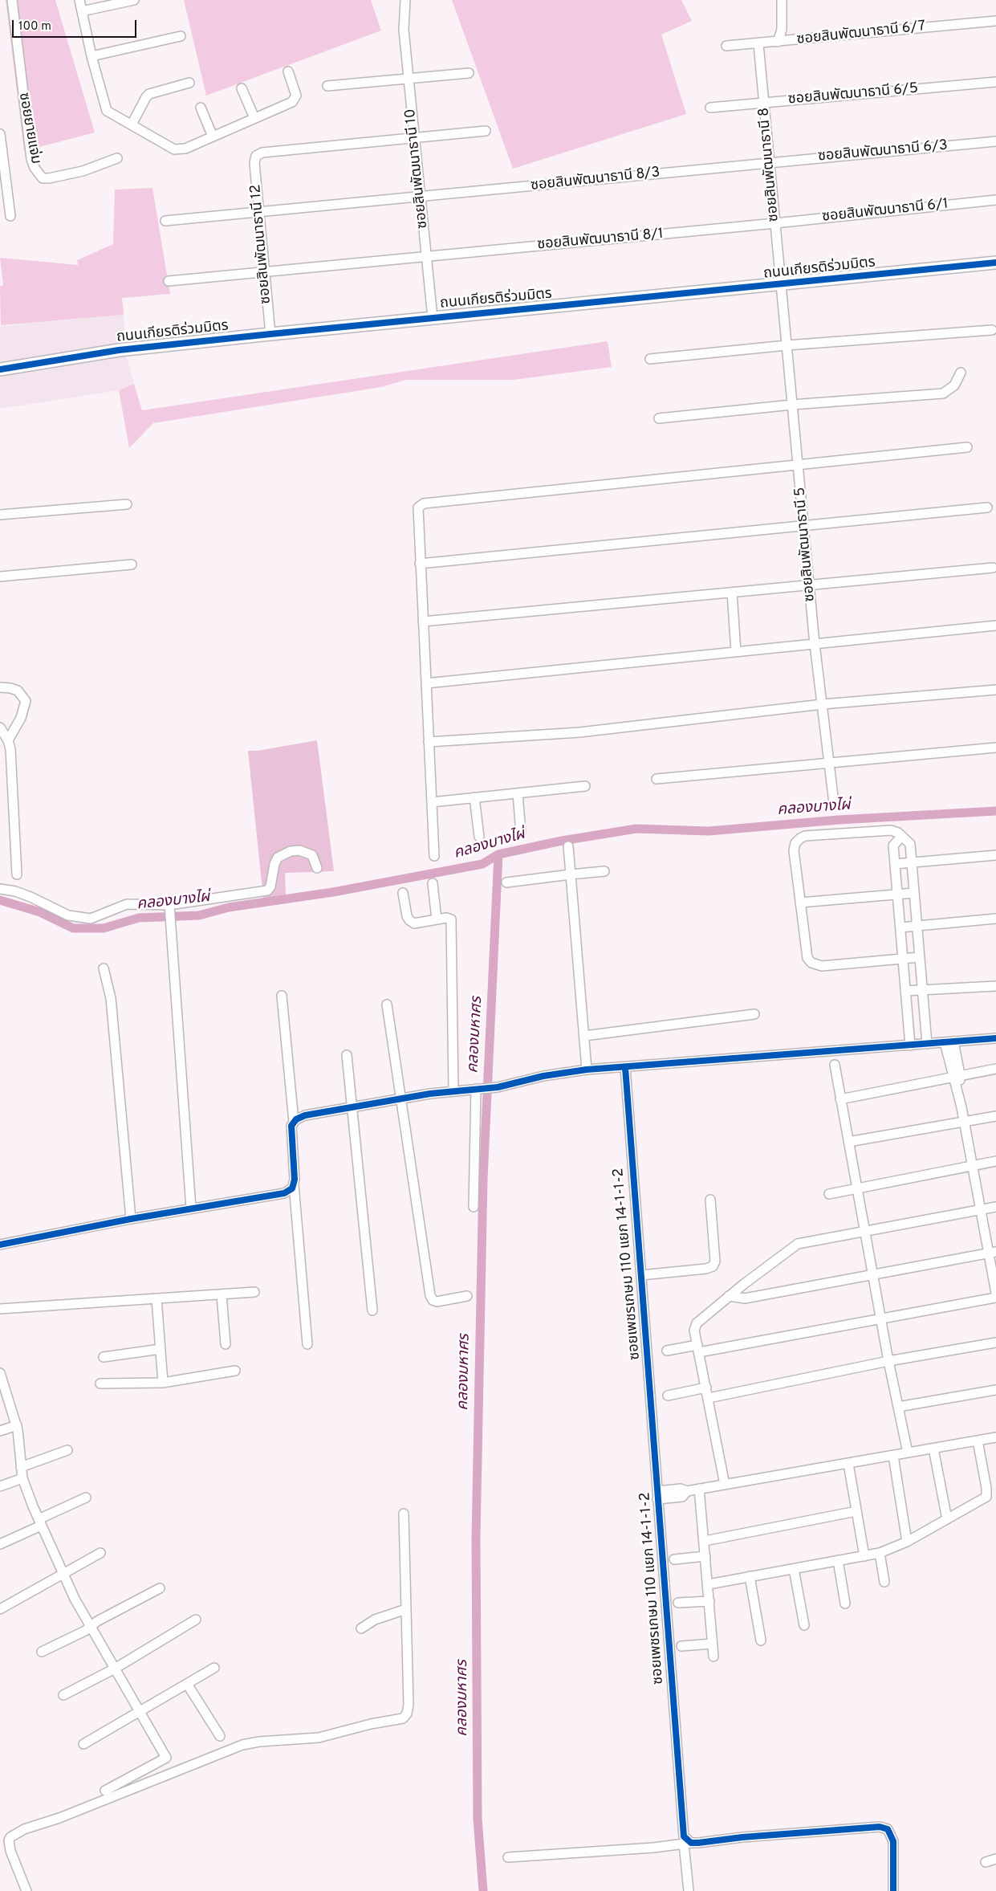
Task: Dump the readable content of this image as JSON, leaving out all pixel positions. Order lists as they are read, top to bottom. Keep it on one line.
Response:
{"streets":{"street":["ซอยสินพัฒนาธานี 6/7","ซอยสินพัฒนาธานี 6/5","ซอยยายแจ่ม","ซอยสินพัฒนาธานี 6/3","ซอยสินพัฒนาธานี 8","ซอยสินพัฒนาธานี 10","ซอยสินพัฒนาธานี 8/3","ซอยสินพัฒนาธานี 6/1","ซอยสินพัฒนาธานี 8/1","ซอยสินพัฒนาธานี 12","ถนนเกียรติร่วมมิตร","ซอยสินพัฒนาธานี 5","ซอยเพชรเกษม 110 แยก 14-1-1-2"]},"crossings":[["ซอยสินพัฒนาธานี 6/7","ซอยสินพัฒนาธานี 8"],["ซอยสินพัฒนาธานี 6/5","ซอยสินพัฒนาธานี 8"],["ซอยสินพัฒนาธานี 6/3","ซอยสินพัฒนาธานี 8"],["ซอยสินพัฒนาธานี 6/3","ซอยสินพัฒนาธานี 8/3"],["ซอยสินพัฒนาธานี 8","ซอยสินพัฒนาธานี 8/3"],["ซอยสินพัฒนาธานี 8","ซอยสินพัฒนาธานี 6/1"],["ซอยสินพัฒนาธานี 8","ซอยสินพัฒนาธานี 8/1"],["ซอยสินพัฒนาธานี 8","ถนนเกียรติร่วมมิตร"],["ซอยสินพัฒนาธานี 8","ซอยสินพัฒนาธานี 5"],["ซอยสินพัฒนาธานี 10","ซอยสินพัฒนาธานี 8/3"],["ซอยสินพัฒนาธานี 10","ซอยสินพัฒนาธานี 8/1"],["ซอยสินพัฒนาธานี 10","ซอยสินพัฒนาธานี 12"],["ซอยสินพัฒนาธานี 10","ถนนเกียรติร่วมมิตร"],["ซอยสินพัฒนาธานี 8/3","ซอยสินพัฒนาธานี 12"],["ซอยสินพัฒนาธานี 6/1","ซอยสินพัฒนาธานี 8/1"],["ซอยสินพัฒนาธานี 8/1","ซอยสินพัฒนาธานี 12"],["ซอยสินพัฒนาธานี 12","ถนนเกียรติร่วมมิตร"],["ถนนเกียรติร่วมมิตร","ซอยสินพัฒนาธานี 5"]],"water":["คลองบางไผ่","คลองมหาศร"],"scale_bar":"100 m"}
